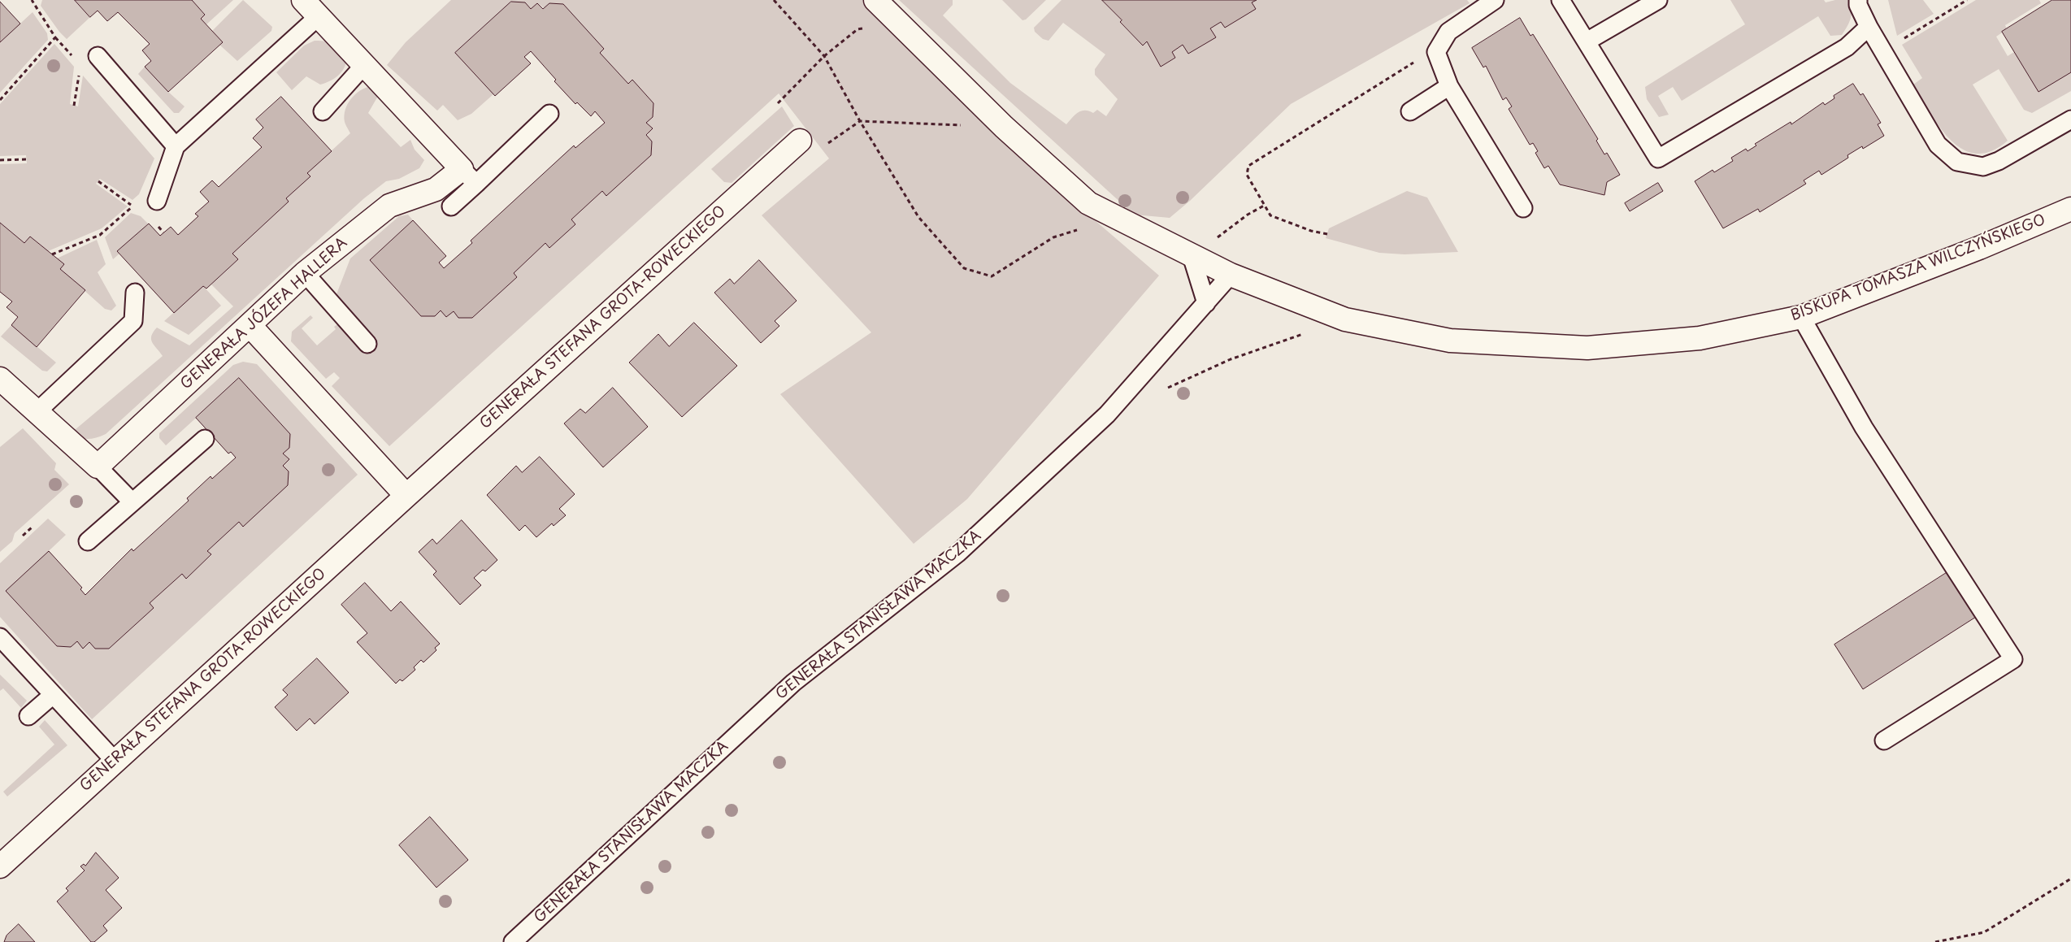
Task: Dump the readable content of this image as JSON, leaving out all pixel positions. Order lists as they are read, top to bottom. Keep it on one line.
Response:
{"streets":{"street":["BISKUPA TOMASZA WILCZYŃSKIEGO","GENERAŁA JÓZEFA HALLERA","GENERAŁA STEFANA GROTA-ROWECKIEGO"],"lane":["GENERAŁA STANISŁAWA MACZKA"]},"crossings":[["BISKUPA TOMASZA WILCZYŃSKIEGO","GENERAŁA STANISŁAWA MACZKA"]]}
